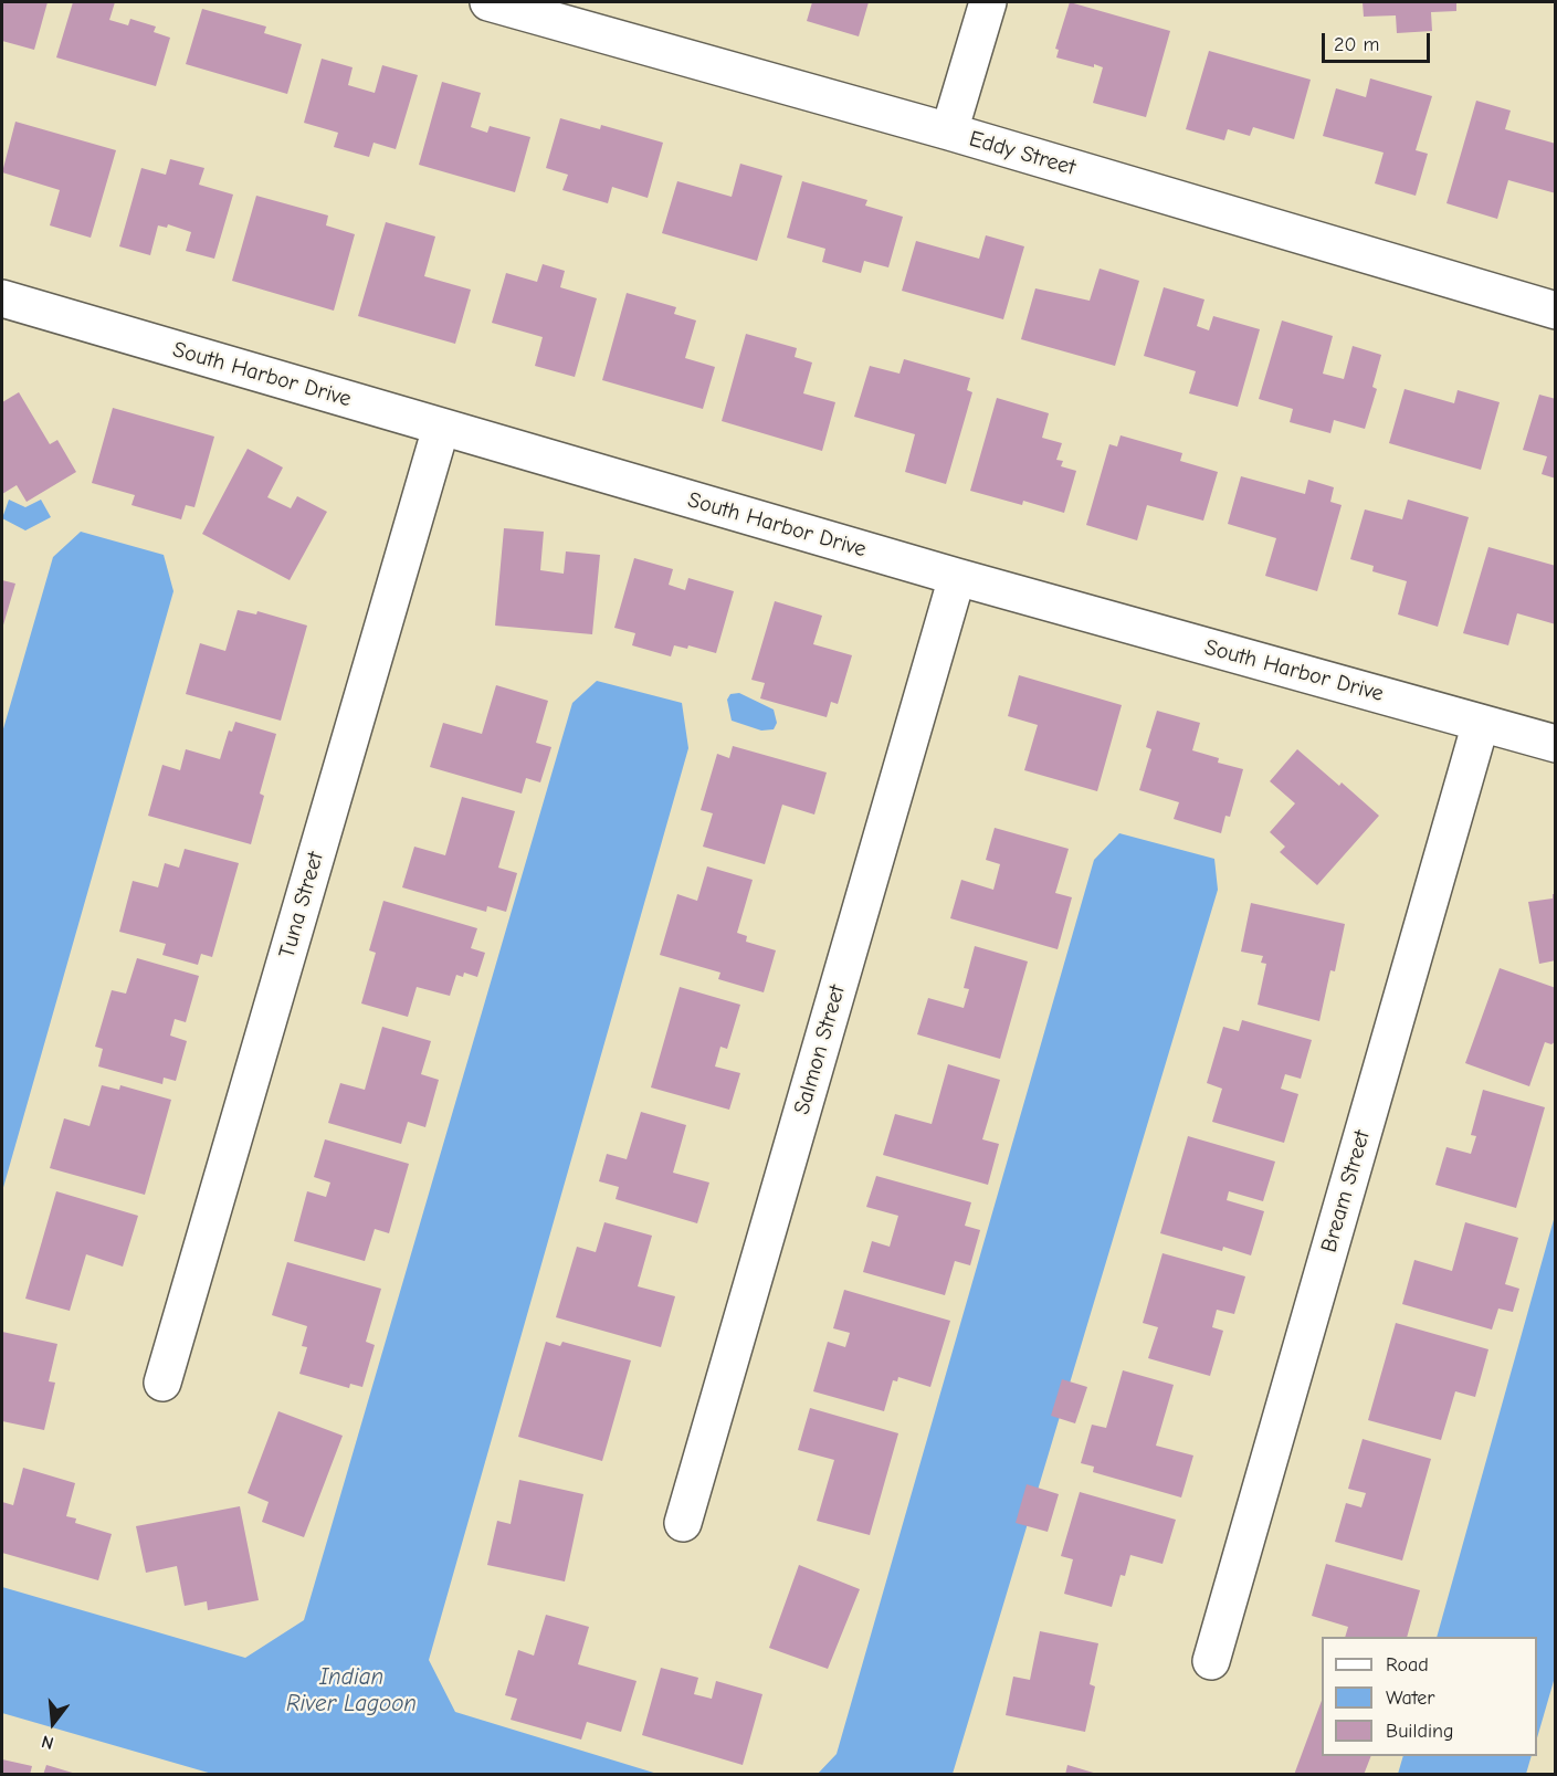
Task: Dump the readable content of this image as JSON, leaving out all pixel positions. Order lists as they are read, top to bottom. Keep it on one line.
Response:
{"streets":{"street":["Eddy Street","South Harbor Drive","Tuna Street","Salmon Street","Bream Street"]},"crossings":[["South Harbor Drive","Tuna Street"],["South Harbor Drive","Salmon Street"],["South Harbor Drive","Bream Street"]],"water":["Indian River Lagoon"],"legend":["Road","Water","Building"],"scale_bar":"20 m","north":"bottom"}
